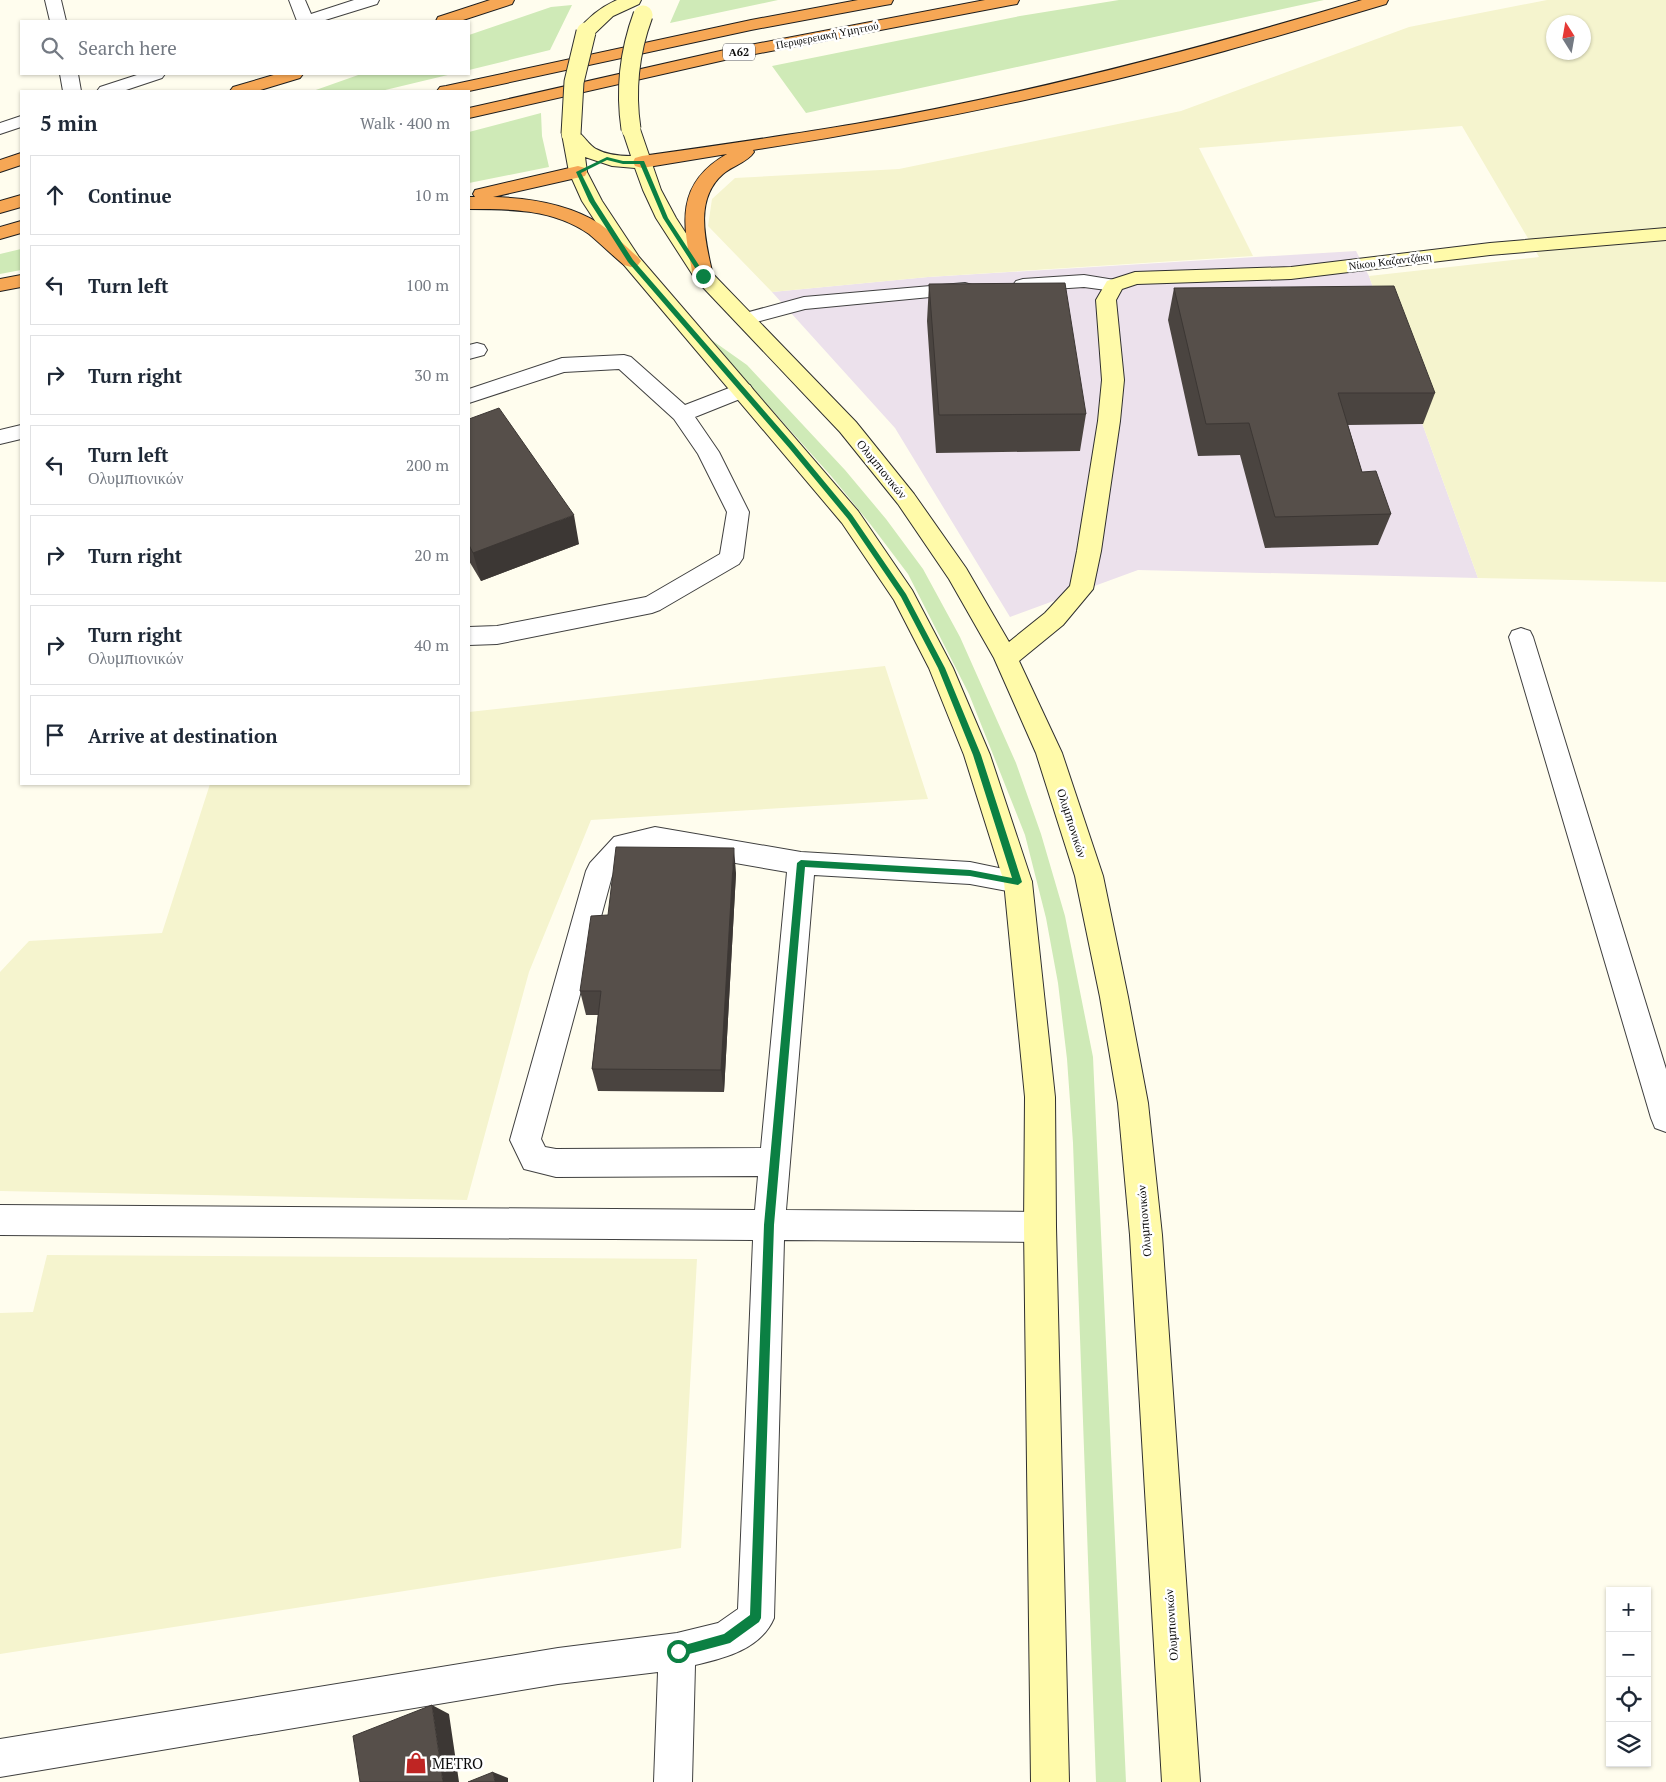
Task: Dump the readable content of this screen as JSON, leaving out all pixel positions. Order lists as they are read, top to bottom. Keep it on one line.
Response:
{"streets":{"highway":["Περιφερειακή Υμηττού","Α62"],"main road":["Νίκου Καζαντζάκη","Ολυμπιονικών"]},"places":{"shop":["METRO"]},"north":"top","page":{"search":"Search here","heading":["5 min","Walk · 400 m"],"list":[["Continue","10 m"],["Turn left","100 m"],["Turn right","30 m"],["Turn left","Ολυμπιονικών","200 m"],["Turn right","20 m"],["Turn right","Ολυμπιονικών","40 m"],"Arrive at destination"],"map_buttons":["+","−"]}}
